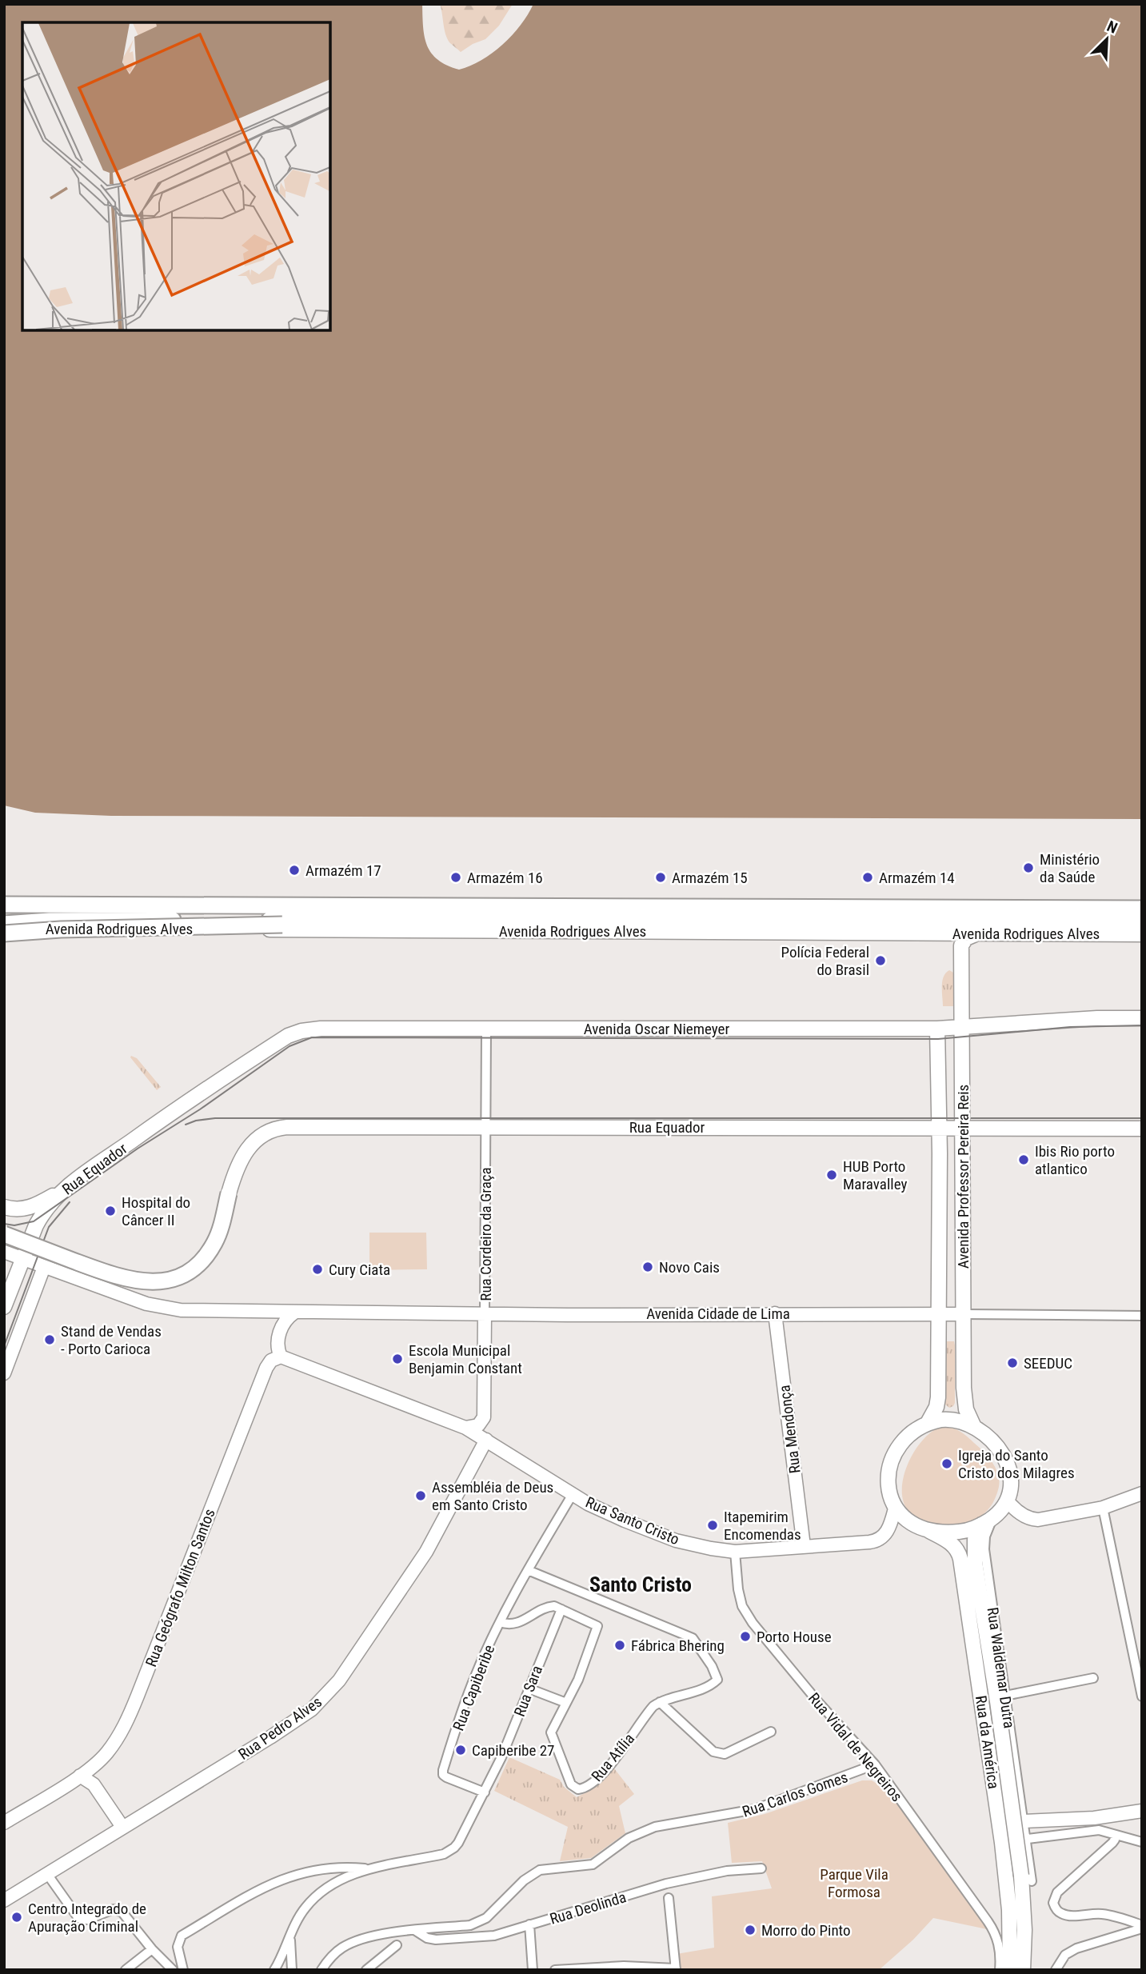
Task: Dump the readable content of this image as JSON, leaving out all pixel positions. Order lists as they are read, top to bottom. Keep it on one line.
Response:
{"streets":{"highway":["Avenida Rodrigues Alves"],"main road":["Avenida Oscar Niemeyer","Rua Equador","Avenida Professor Pereira Reis","Rua Cordeiro da Graça","Avenida Cidade de Lima","Rua Mendonça","Rua Santo Cristo","Rua Geógrafo Milton Santos","Rua Pedro Alves","Rua da América"],"street":["Rua Waldemar Dutra","Rua Capiberibe","Rua Sara","Rua Vidal de Negreiros","Rua Atília","Rua Carlos Gomes","Rua Deolinda"]},"crossings":[["Avenida Rodrigues Alves","Avenida Professor Pereira Reis"],["Avenida Oscar Niemeyer","Rua Equador"],["Avenida Oscar Niemeyer","Avenida Professor Pereira Reis"],["Avenida Oscar Niemeyer","Rua Cordeiro da Graça"],["Rua Equador","Avenida Professor Pereira Reis"],["Rua Equador","Rua Cordeiro da Graça"],["Rua Equador","Avenida Cidade de Lima"],["Avenida Professor Pereira Reis","Avenida Cidade de Lima"],["Avenida Professor Pereira Reis","Rua Santo Cristo"],["Avenida Professor Pereira Reis","Rua Waldemar Dutra"],["Avenida Professor Pereira Reis","Rua da América"],["Rua Cordeiro da Graça","Avenida Cidade de Lima"],["Rua Cordeiro da Graça","Rua Santo Cristo"],["Avenida Cidade de Lima","Rua Mendonça"],["Rua Mendonça","Rua Santo Cristo"],["Rua Santo Cristo","Rua Geógrafo Milton Santos"],["Rua Santo Cristo","Rua Waldemar Dutra"],["Rua Santo Cristo","Rua Pedro Alves"],["Rua Santo Cristo","Rua da América"],["Rua Santo Cristo","Rua Vidal de Negreiros"],["Rua Waldemar Dutra","Rua da América"],["Rua Capiberibe","Rua Sara"],["Rua Sara","Rua Atília"],["Rua Vidal de Negreiros","Rua Carlos Gomes"],["Rua Carlos Gomes","Rua Deolinda"]],"districts":["Santo Cristo"],"parks":["Parque Vila Formosa"],"places":["Ministério da Saúde","Armazém 17","Armazém 16","Armazém 15","Armazém 14","Polícia Federal do Brasil","Ibis Rio porto atlantico","HUB Porto Maravalley","Hospital do Câncer II","Novo Cais","Cury Ciata","Stand de Vendas - Porto Carioca","Escola Municipal Benjamin Constant","SEEDUC","Igreja do Santo Cristo dos Milagres","Assembléia de Deus em Santo Cristo","Itapemirim Encomendas","Porto House","Fábrica Bhering","Capiberibe 27","Centro Integrado de Apuração Criminal","Morro do Pinto"],"north":"top right"}
